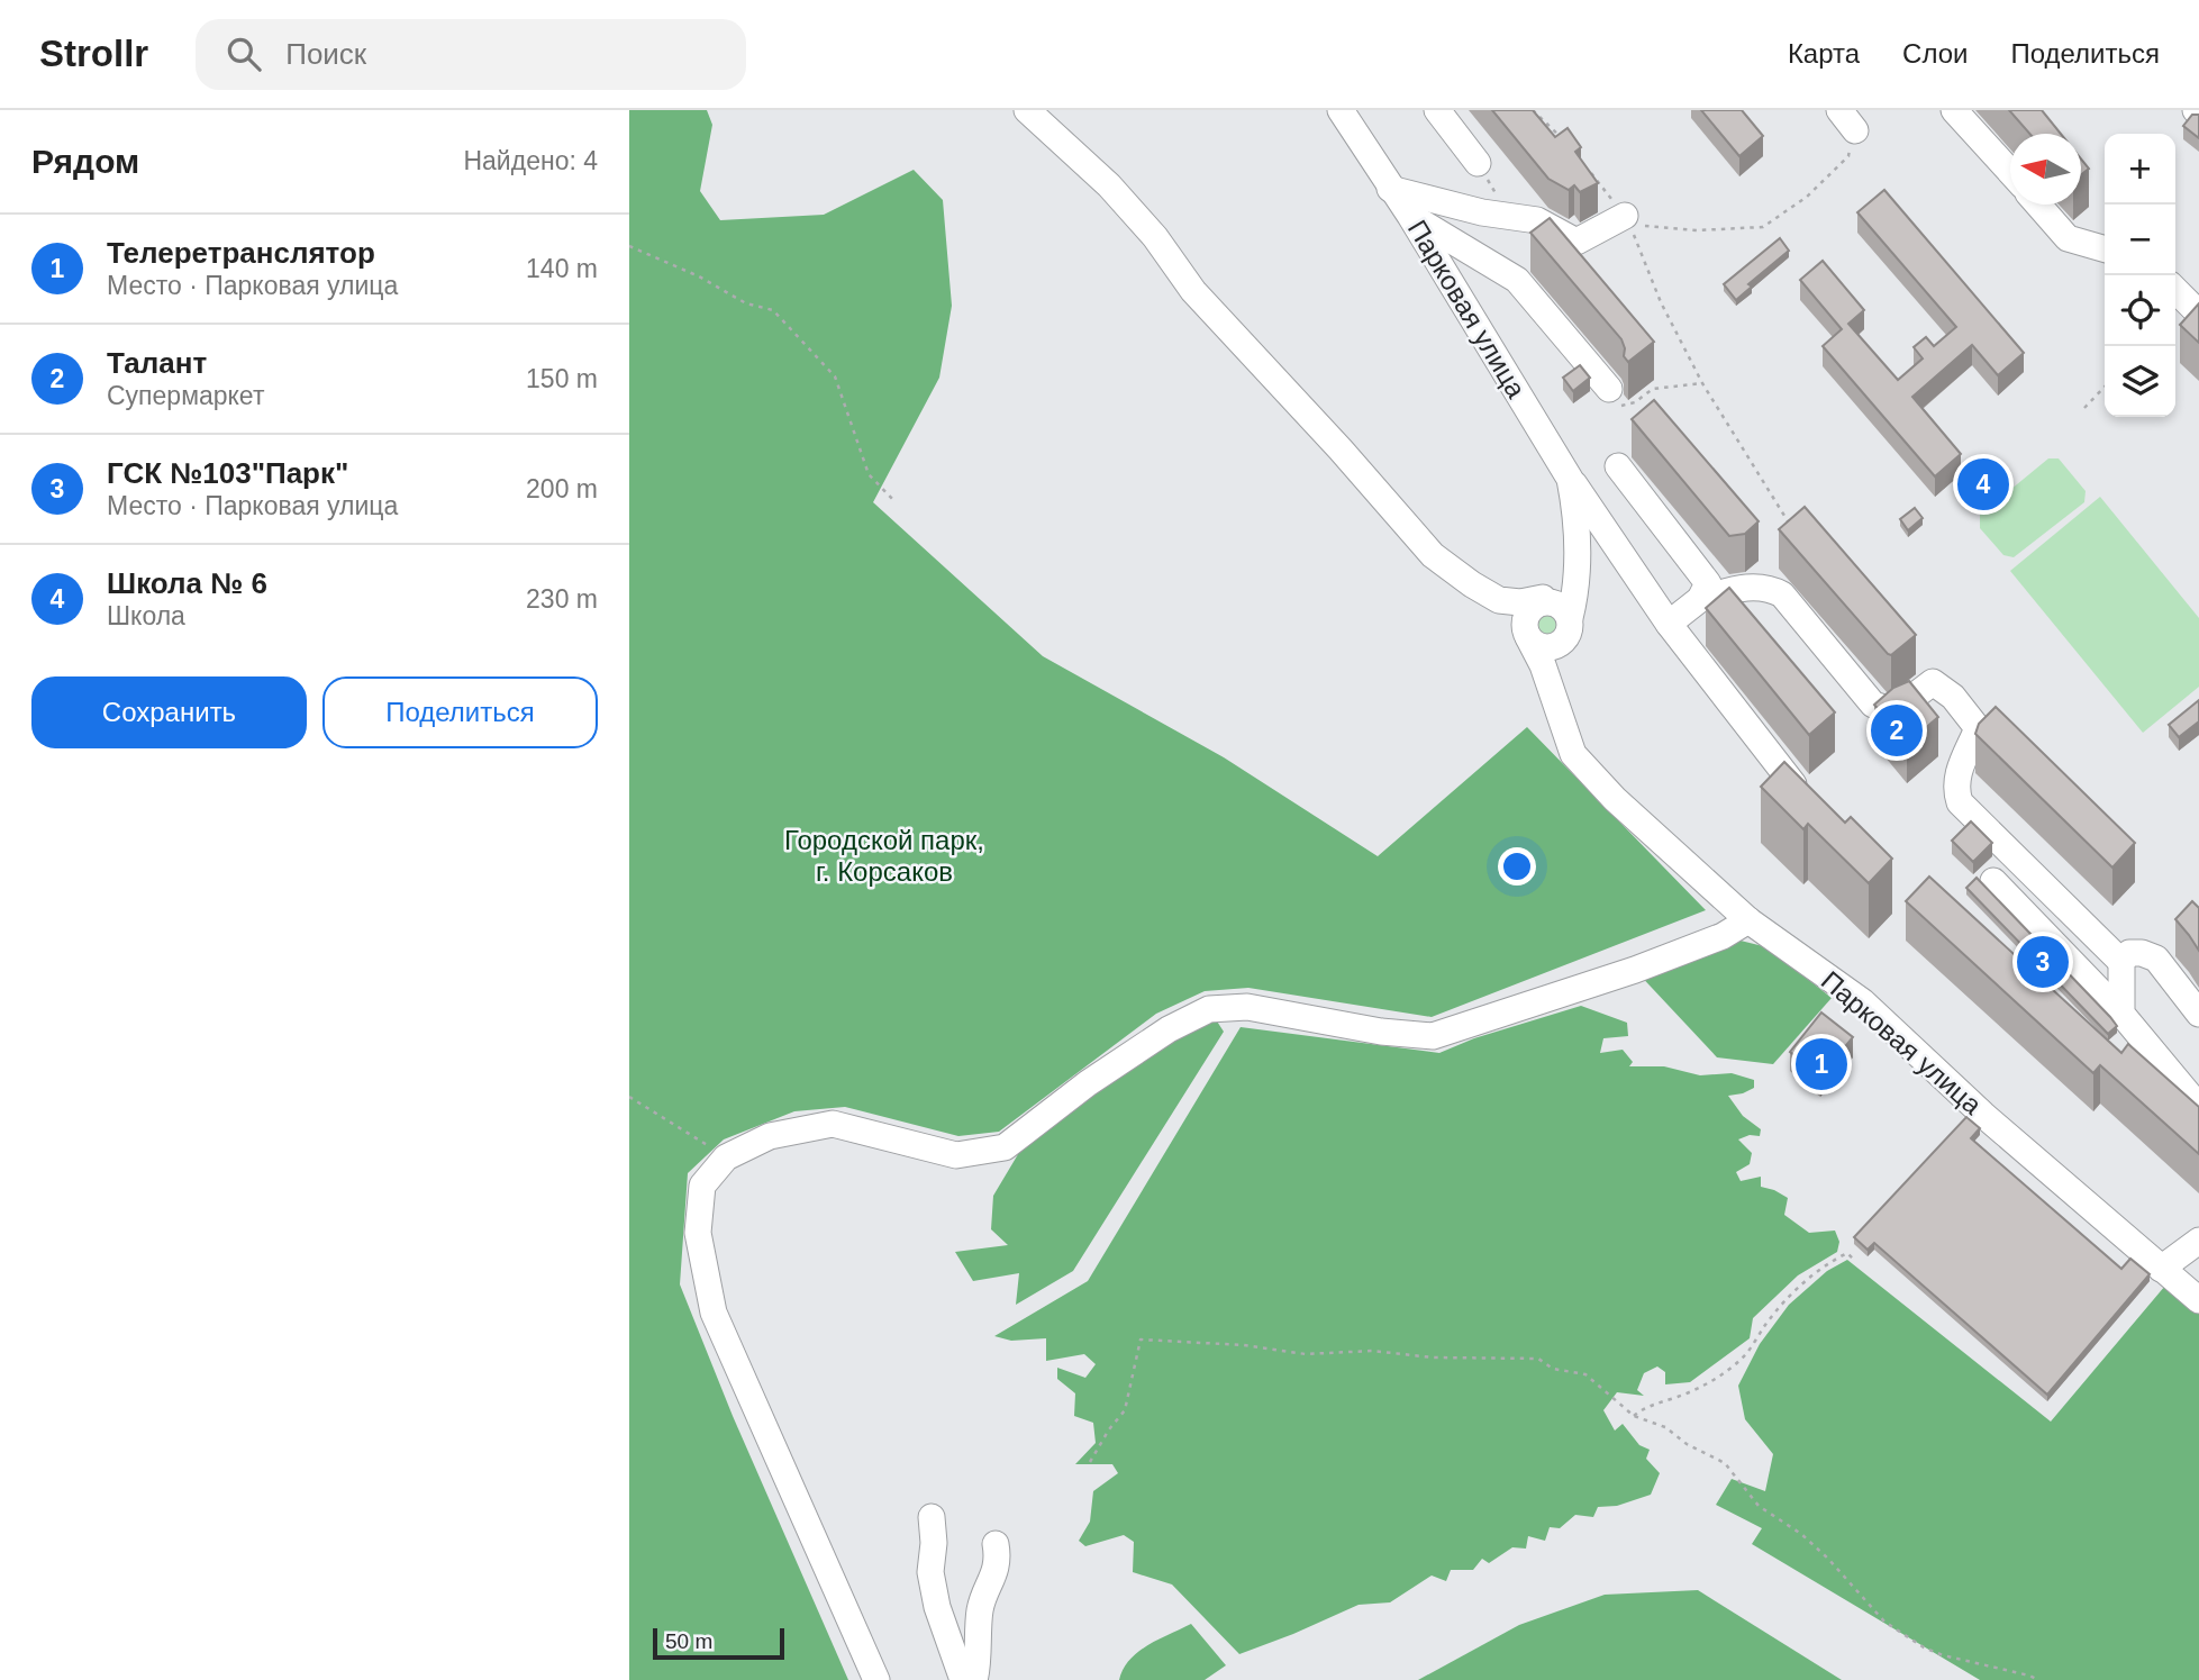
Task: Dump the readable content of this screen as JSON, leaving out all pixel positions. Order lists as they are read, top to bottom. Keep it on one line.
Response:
{"streets":{"street":["Парковая улица"]},"parks":["Городской парк, г. Корсаков"],"scale_bar":"50 m","north":"left","page":{"header":"Strollr","search":"Поиск","nav":["Карта","Слои","Поделиться"],"heading":["Рядом","Найдено: 4"],"map_buttons":["+","−"],"list":[{"mark":"1","name":"Телеретранслятор","note":"Место · Парковая улица","value":"140 m"},{"mark":"2","name":"Талант","note":"Супермаркет","value":"150 m"},{"mark":"3","name":"ГСК №103\"Парк\"","note":"Место · Парковая улица","value":"200 m"},{"mark":"4","name":"Школа № 6","note":"Школа","value":"230 m"}],"pins":["4","2","3","1"],"buttons":["Сохранить","Поделиться"],"scale":"50 m"}}
